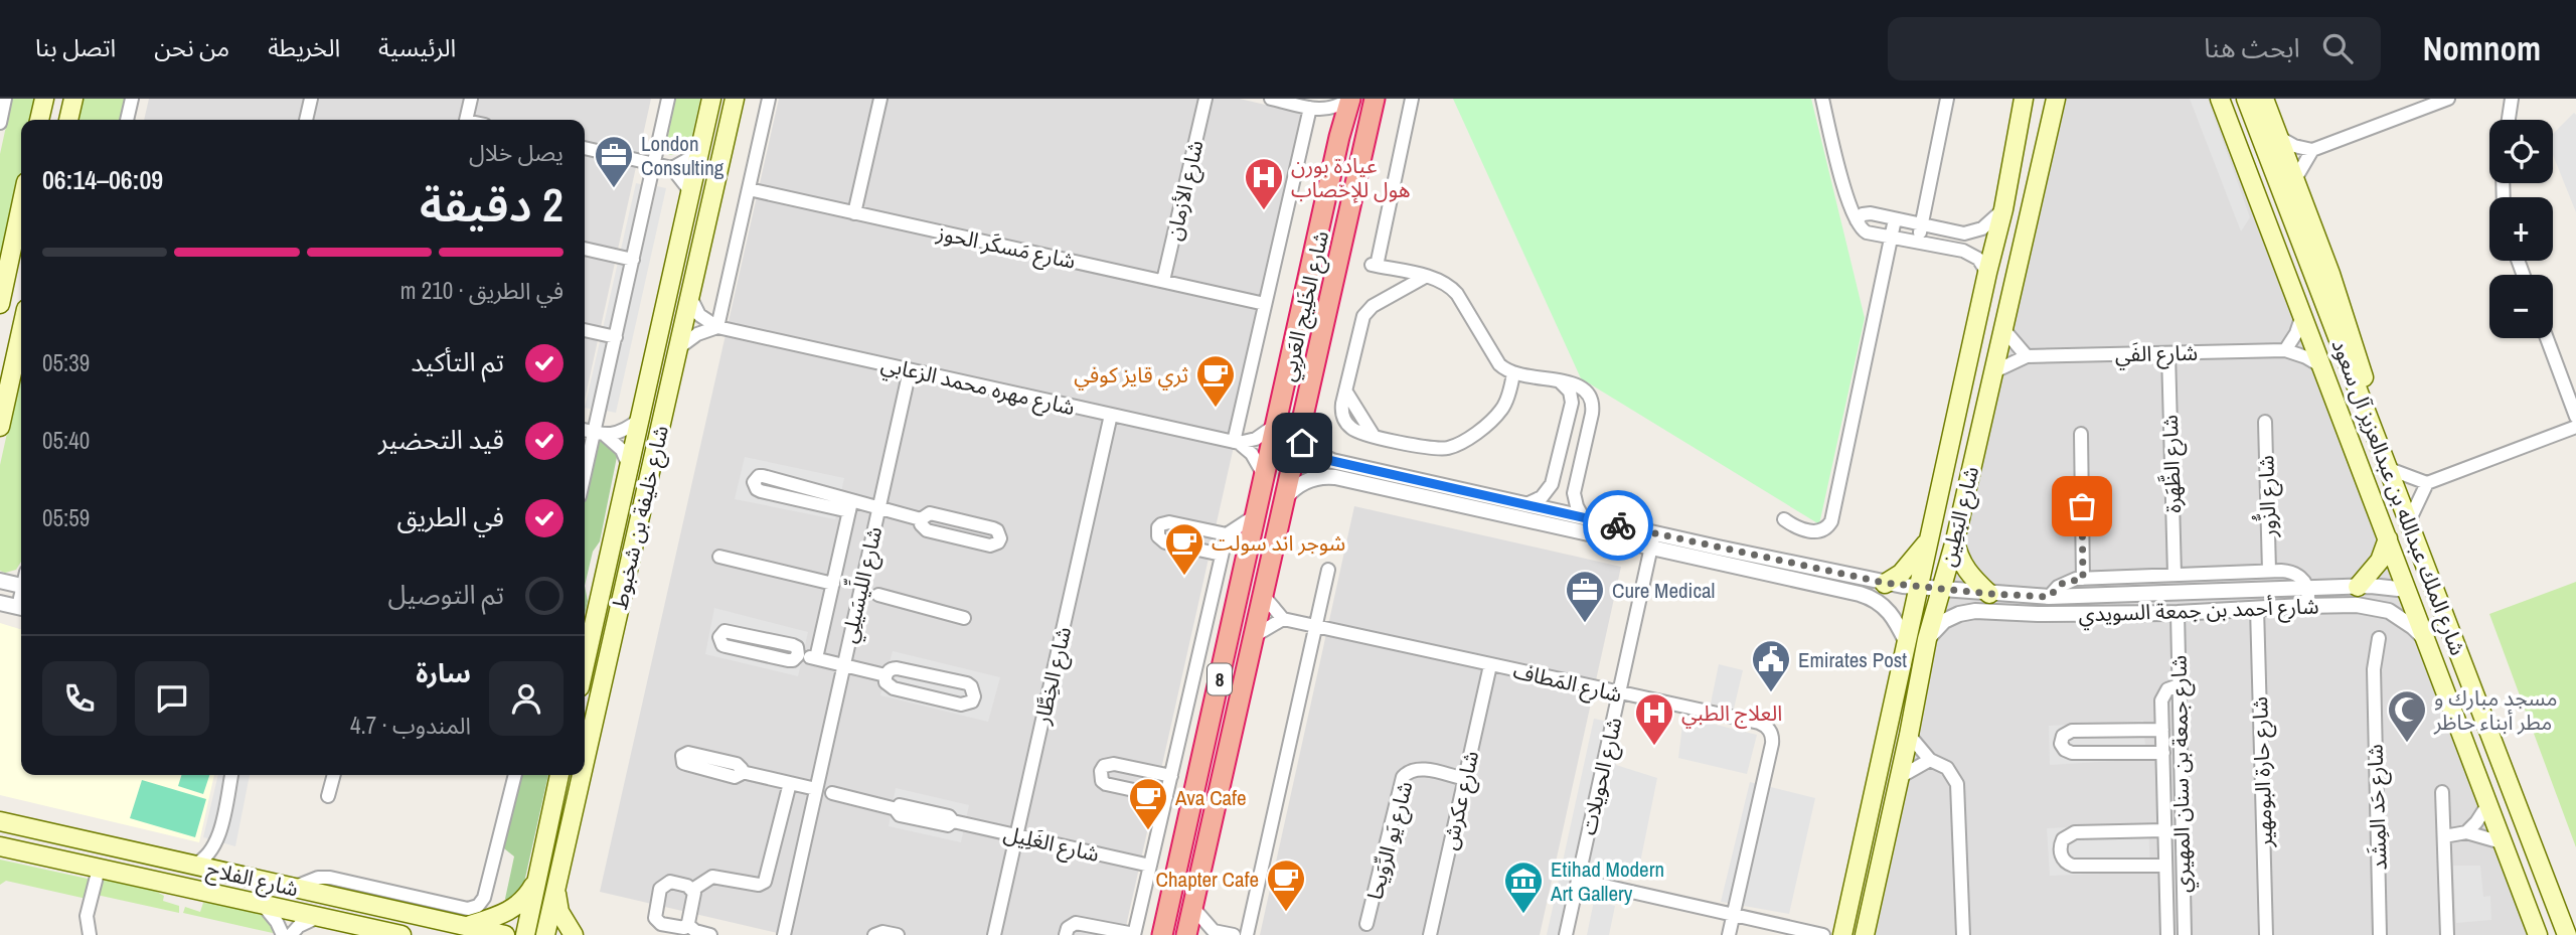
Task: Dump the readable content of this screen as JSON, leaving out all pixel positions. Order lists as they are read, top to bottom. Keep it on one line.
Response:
{"streets":{"highway":["شارع الخَلِيج العَربِي","8"],"main road":["شارع الملك عبدالله بن عبدالعزيز آل سعود","شارع البَطِين","شارع خليفة بن شخبوط","شارع الفلاح"],"street":["شارع الأزمان","شارع مَسكَر الحوز","شارع الفَي","شارع مهره محمد الزعابي","شارع الظَّهَرة","شارع الزُّور","شارع اللِّيسَيلِي","شارع أحمد بن جمعة السويدي","شارع الخِطَّار","شارع المَطاف","شارع حارة البومهير","شارع جمعة بن سنان المهيري","شارع الحويلات","شارع عكرش","شارع حَد المِشَد","شارع يَو الرِّوَيحا","شارع الغَلِيل"]},"crossings":[["شارع الأزمان","شارع مَسكَر الحوز"],["شارع الفَي","شارع الظَّهَرة"],["شارع الفَي","شارع الملك عبدالله بن عبدالعزيز آل سعود"],["شارع الفَي","شارع البَطِين"],["شارع مهره محمد الزعابي","شارع اللِّيسَيلِي"],["شارع مهره محمد الزعابي","شارع الخِطَّار"],["شارع الملك عبدالله بن عبدالعزيز آل سعود","شارع أحمد بن جمعة السويدي"],["شارع البَطِين","شارع أحمد بن جمعة السويدي"],["شارع أحمد بن جمعة السويدي","شارع حارة البومهير"],["شارع أحمد بن جمعة السويدي","شارع جمعة بن سنان المهيري"],["شارع أحمد بن جمعة السويدي","شارع الحويلات"],["شارع الخِطَّار","شارع الغَلِيل"],["شارع المَطاف","شارع الحويلات"],["شارع المَطاف","شارع عكرش"],["شارع عكرش","شارع يَو الرِّوَيحا"]],"places":{"office":["London Consulting","Cure Medical"],"hospital":["عيادة بورن هول للإخصاب","العلاج الطبي"],"cafe":["ثري قايز كوفي","شوجر اند سولت","Ava Cafe","Chapter Cafe"],"public building":["Emirates Post"],"mosque":["مسجد مبارك و مطر أبناء حاظر"],"museum":["Etihad Modern Art Gallery"]},"page":{"header":"Nomnom","search":"ابحث هنا","nav":["الرئيسية","الخريطة","من نحن","اتصل بنا"],"map_buttons":["+","−"],"heading":["2 دقيقة","يصل خلال","06:09–06:14"],"panel":["سارة","المندوب · 4.7"],"bar":"في الطريق · 210 m","list":[["تم التأكيد","05:39"],["قيد التحضير","05:40"],["في الطريق","05:59"],"تم التوصيل"]}}
